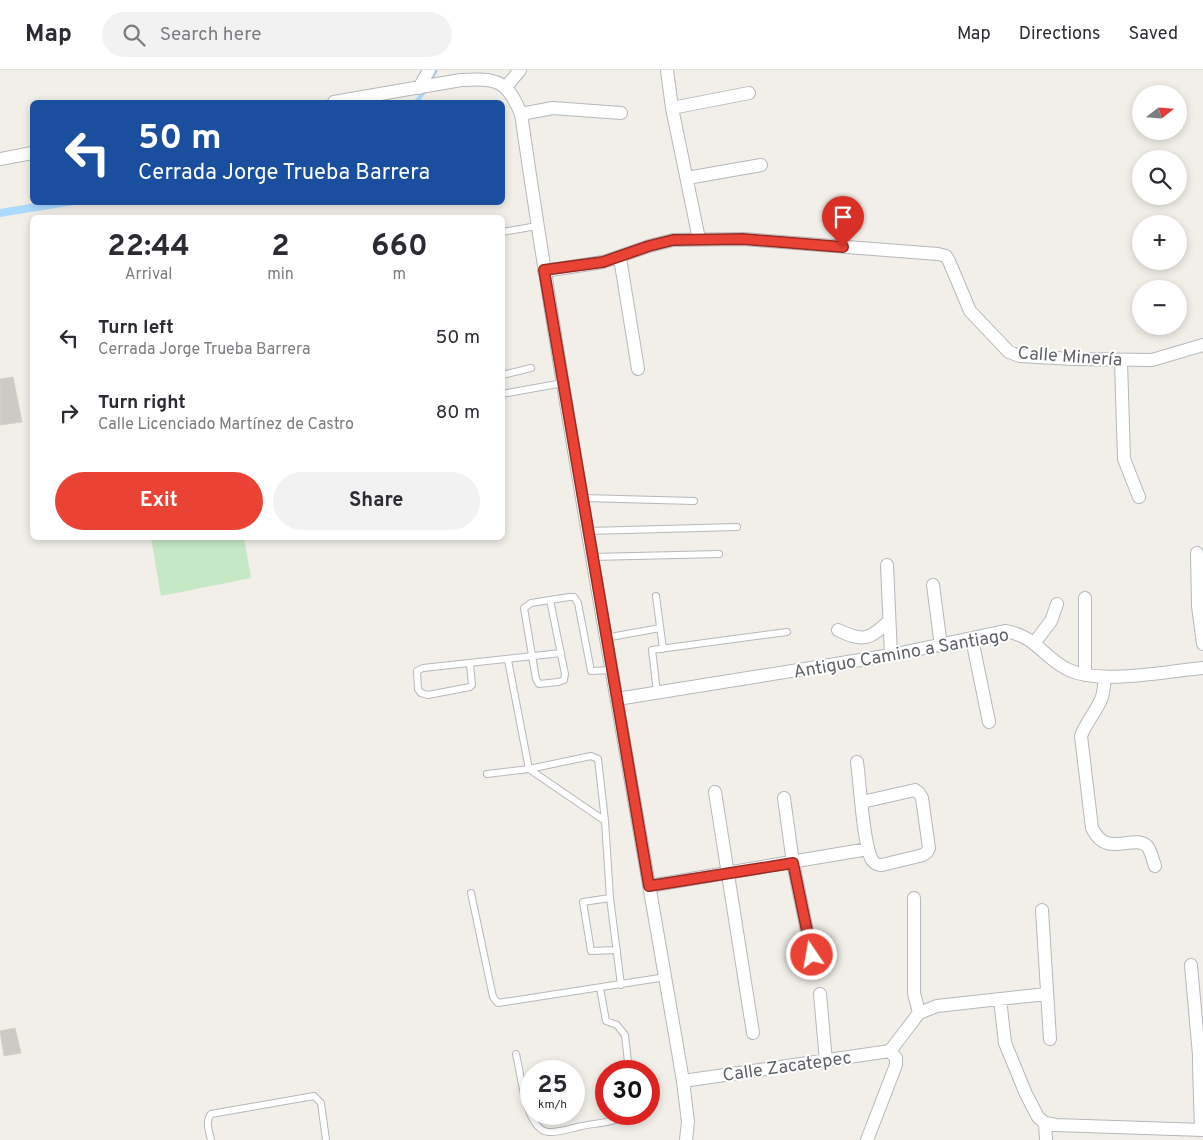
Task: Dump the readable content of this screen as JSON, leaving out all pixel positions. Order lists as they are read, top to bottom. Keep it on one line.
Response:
{"streets":{"street":["Calle Minería","Antiguo Camino a Santiago","Calle Zacatepec"]},"north":"right","page":{"header":"Map","search":"Search here","nav":["Map","Directions","Saved"],"map_buttons":["+","−"],"turn":["50 m","Cerrada Jorge Trueba Barrera"],"eta":["22:44","Arrival","2","min","660","m"],"list":[{"name":"Turn left","note":"Cerrada Jorge Trueba Barrera","value":"50 m"},{"name":"Turn right","note":"Calle Licenciado Martínez de Castro","value":"80 m"}],"buttons":["Exit","Share"],"speed":"25 km/h","limit":"30"}}
